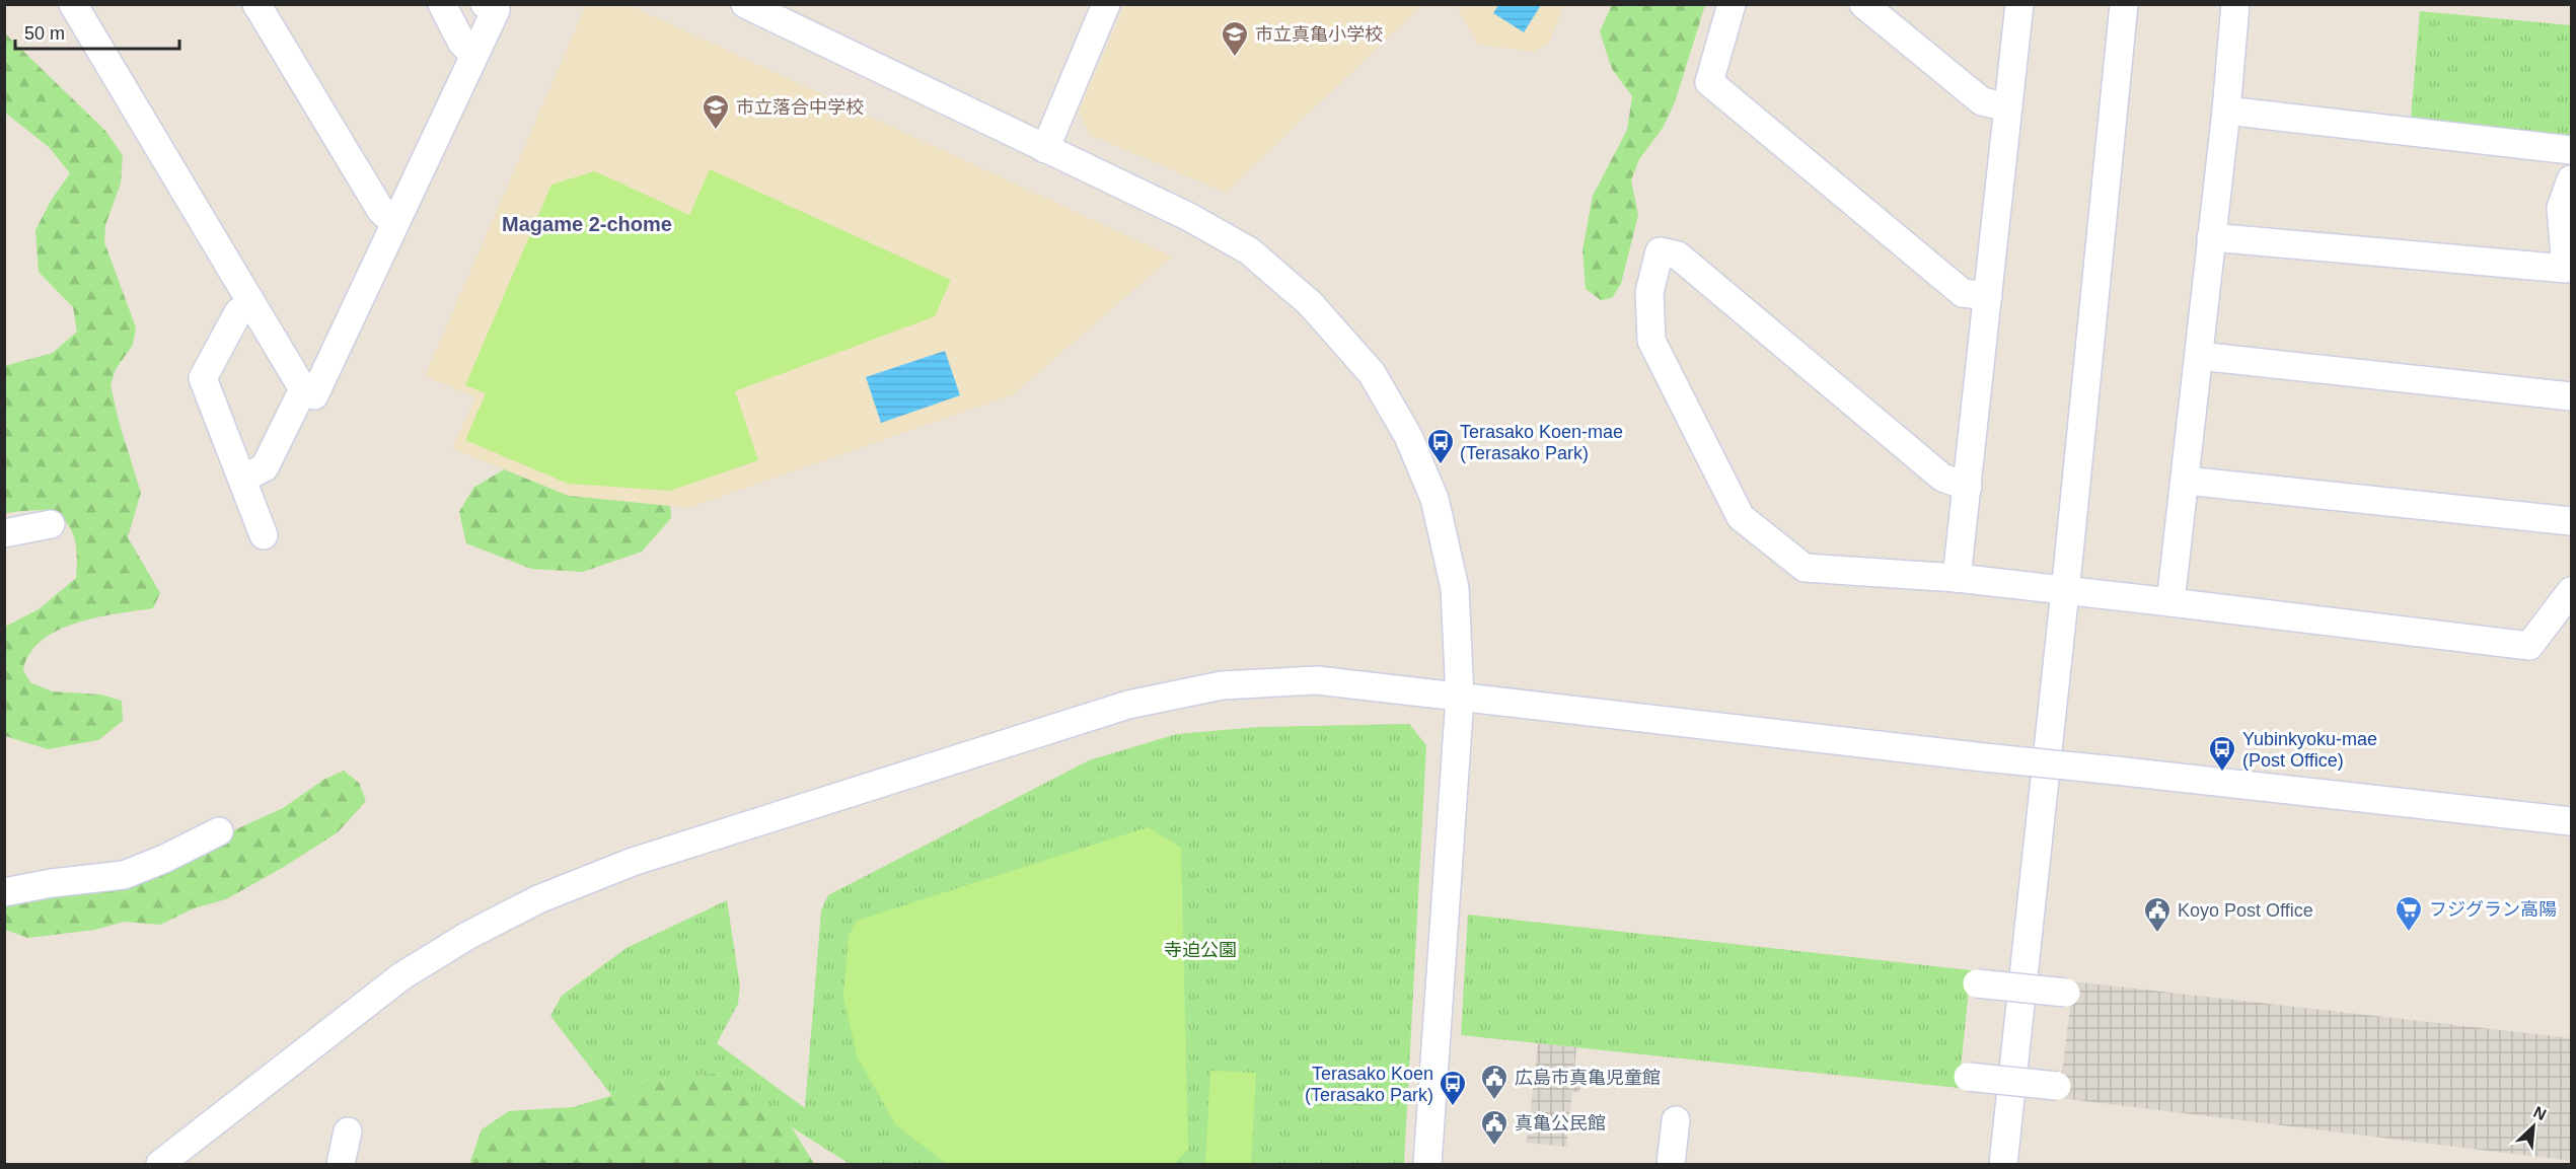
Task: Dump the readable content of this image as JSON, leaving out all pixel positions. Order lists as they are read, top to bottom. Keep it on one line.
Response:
{"districts":["Magame 2-chome"],"parks":["寺迫公園"],"places":{"school or university":["市立真亀小学校","市立落合中学校"],"bus stop":["Terasako Koen-mae (Terasako Park)","Yubinkyoku-mae (Post Office)","Terasako Koen (Terasako Park)"],"supermarket":["フジグラン高陽"],"public building":["Koyo Post Office","広島市真亀児童館","真亀公民館"]},"scale_bar":"50 m","north":"top right"}
